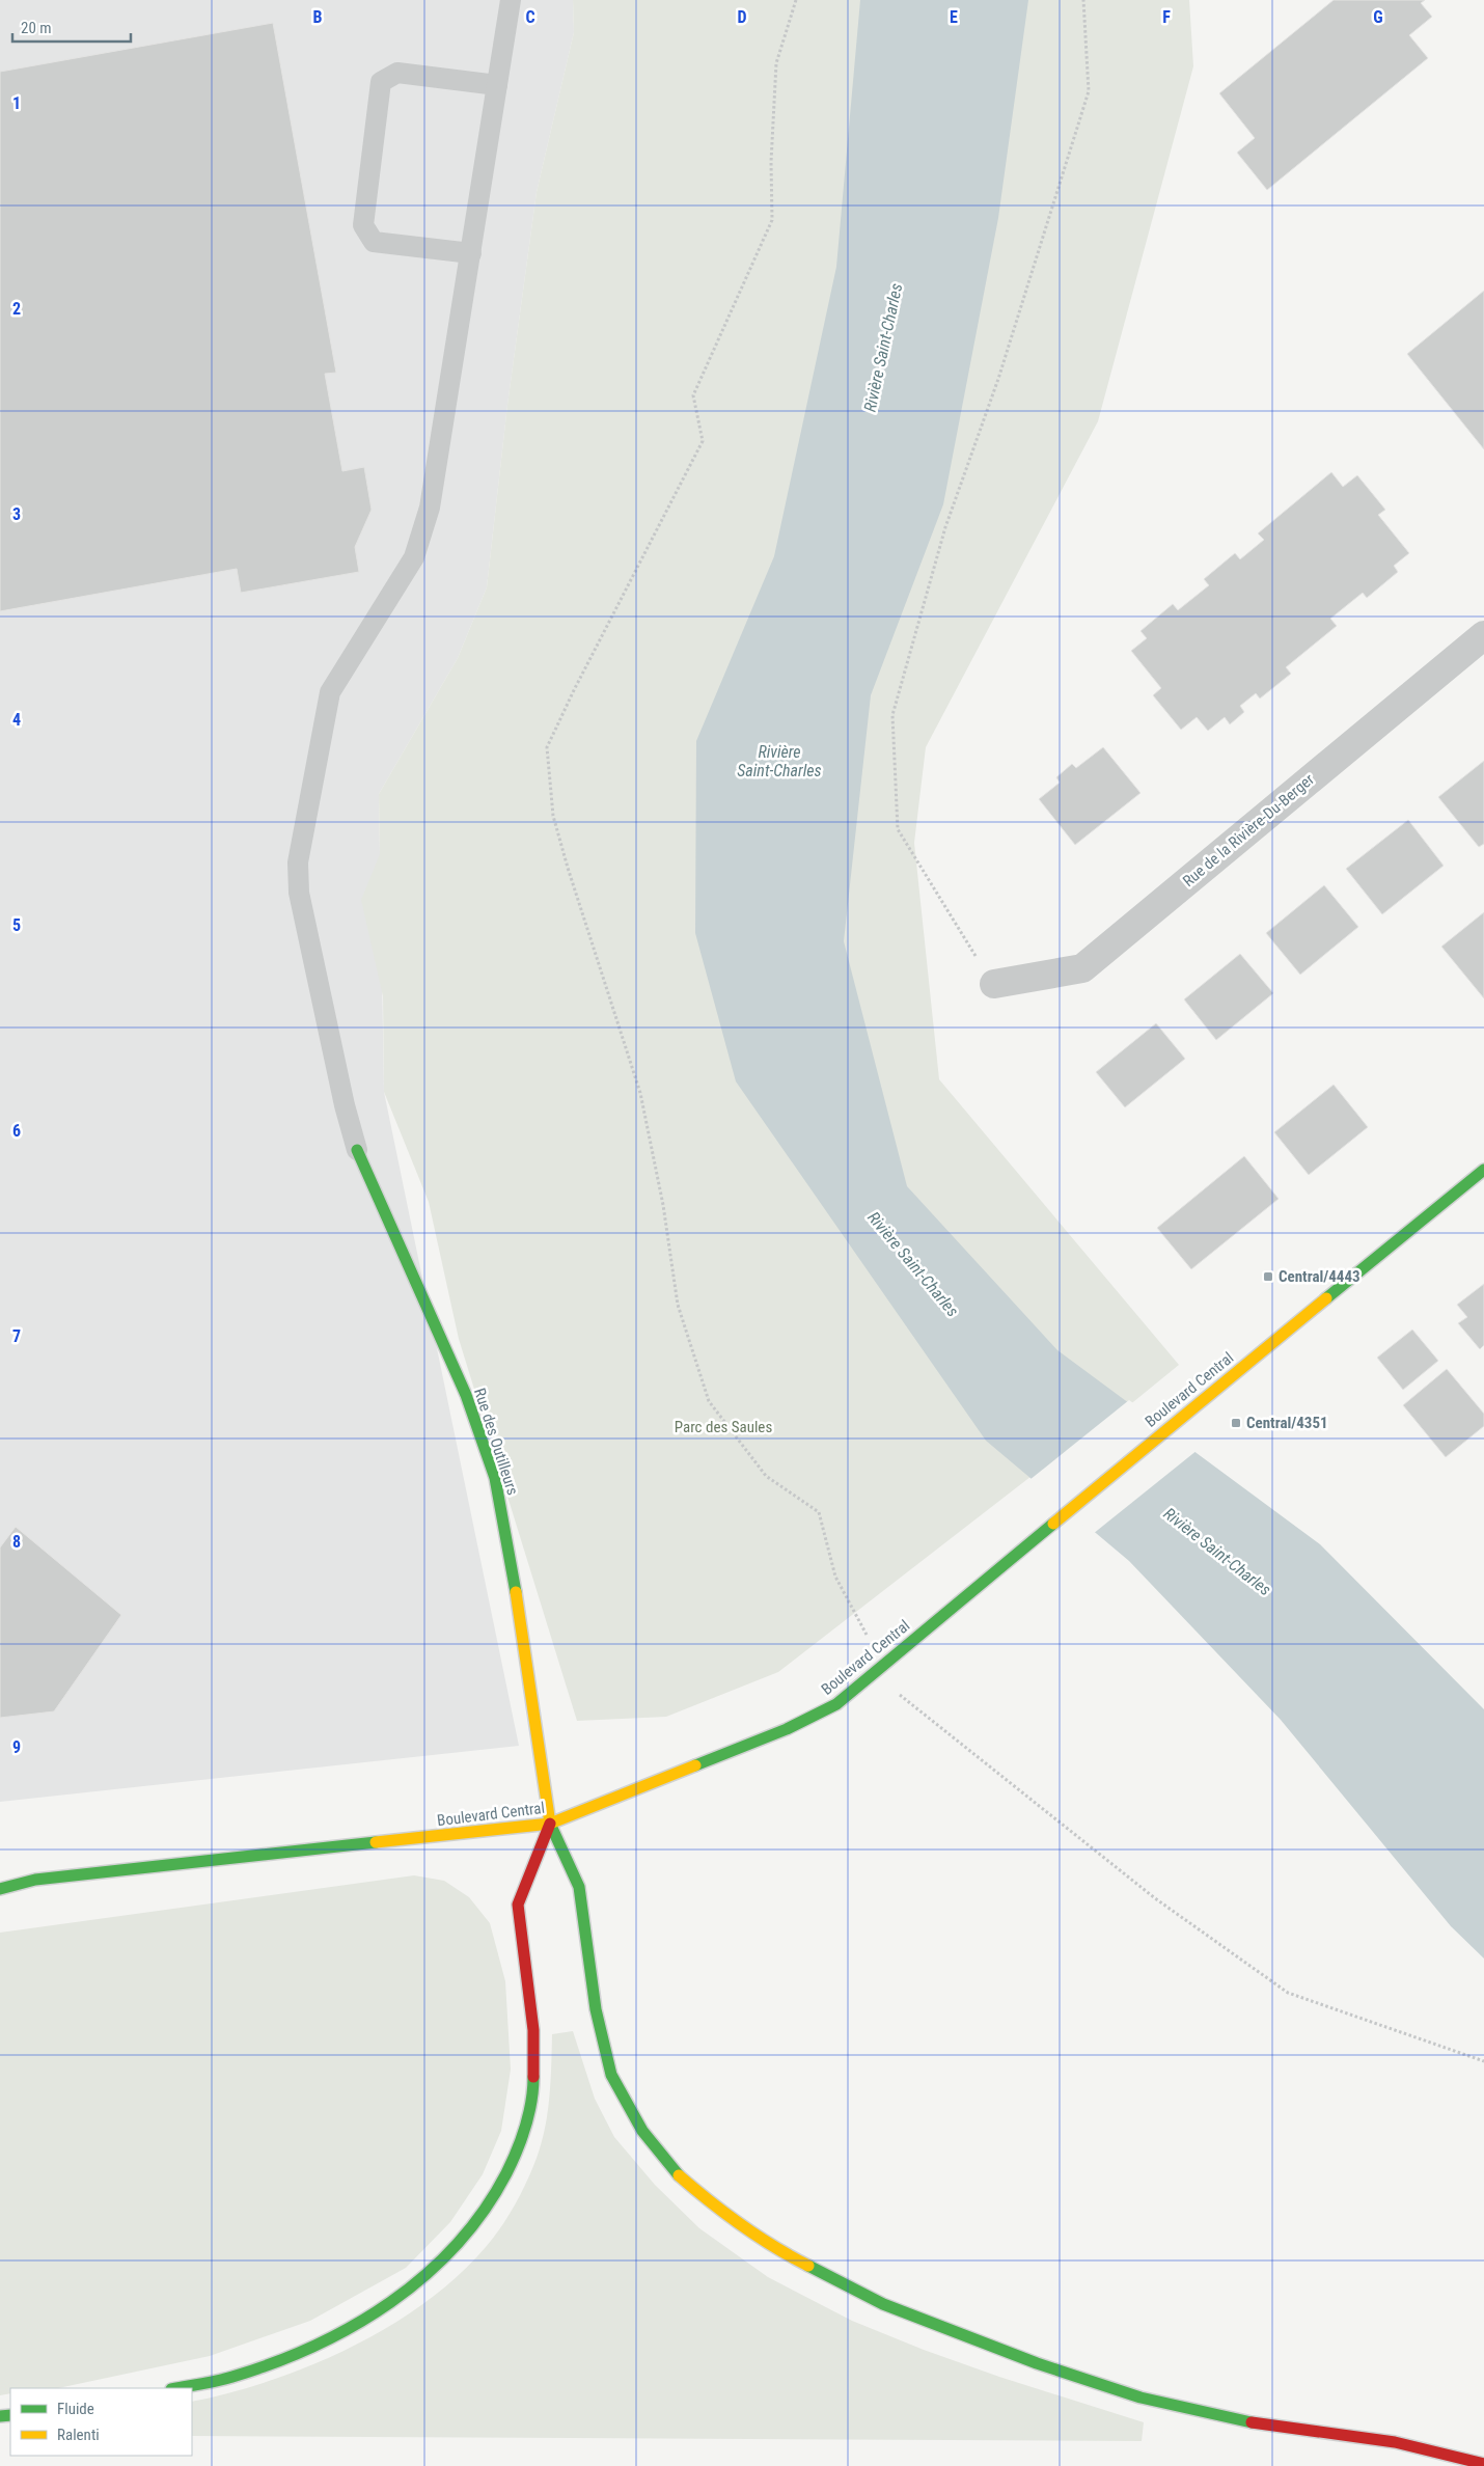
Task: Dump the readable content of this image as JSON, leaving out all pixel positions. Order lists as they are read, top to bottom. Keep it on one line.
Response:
{"streets":{"main road":["Boulevard Central","Rue des Outilleurs"],"street":["Rue de la Rivière-Du-Berger"]},"crossings":[["Boulevard Central","Rue des Outilleurs"]],"water":["Rivière Saint-Charles"],"parks":["Parc des Saules"],"places":{"transit":["Central/4443","Central/4351"]},"legend":["Fluide","Ralenti"],"scale_bar":"20 m","grid":{"columns":["B","C","D","E","F","G"],"rows":["1","2","3","4","5","6","7","8","9"]}}
